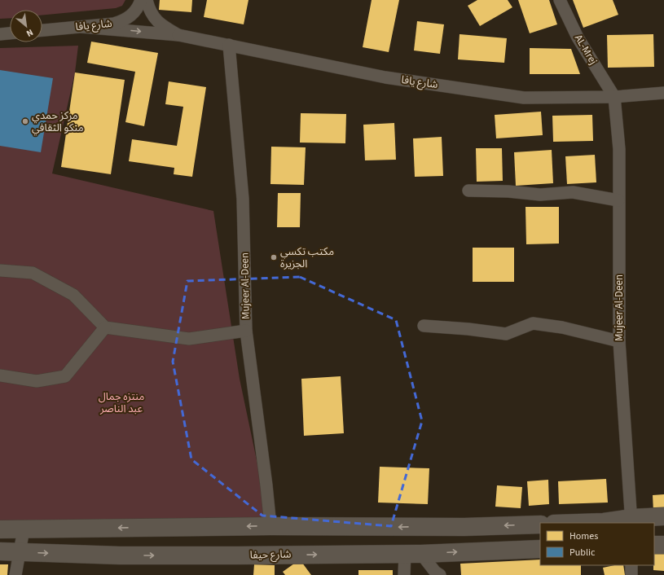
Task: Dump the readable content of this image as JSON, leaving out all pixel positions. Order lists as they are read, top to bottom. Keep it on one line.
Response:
{"streets":{"main road":["شارع حيفا"],"street":["شارع يافا","AL-Mrej","Mujeer Al-Deen"]},"crossings":[["شارع يافا","AL-Mrej"],["شارع يافا","Mujeer Al-Deen"],["AL-Mrej","Mujeer Al-Deen"]],"parks":["منتزه جمال عبد الناصر"],"places":["مركز حمدي منكو الثقافي","مكتب تكسي الجزيرة"],"legend":["Homes","Public"],"north":"bottom right"}
